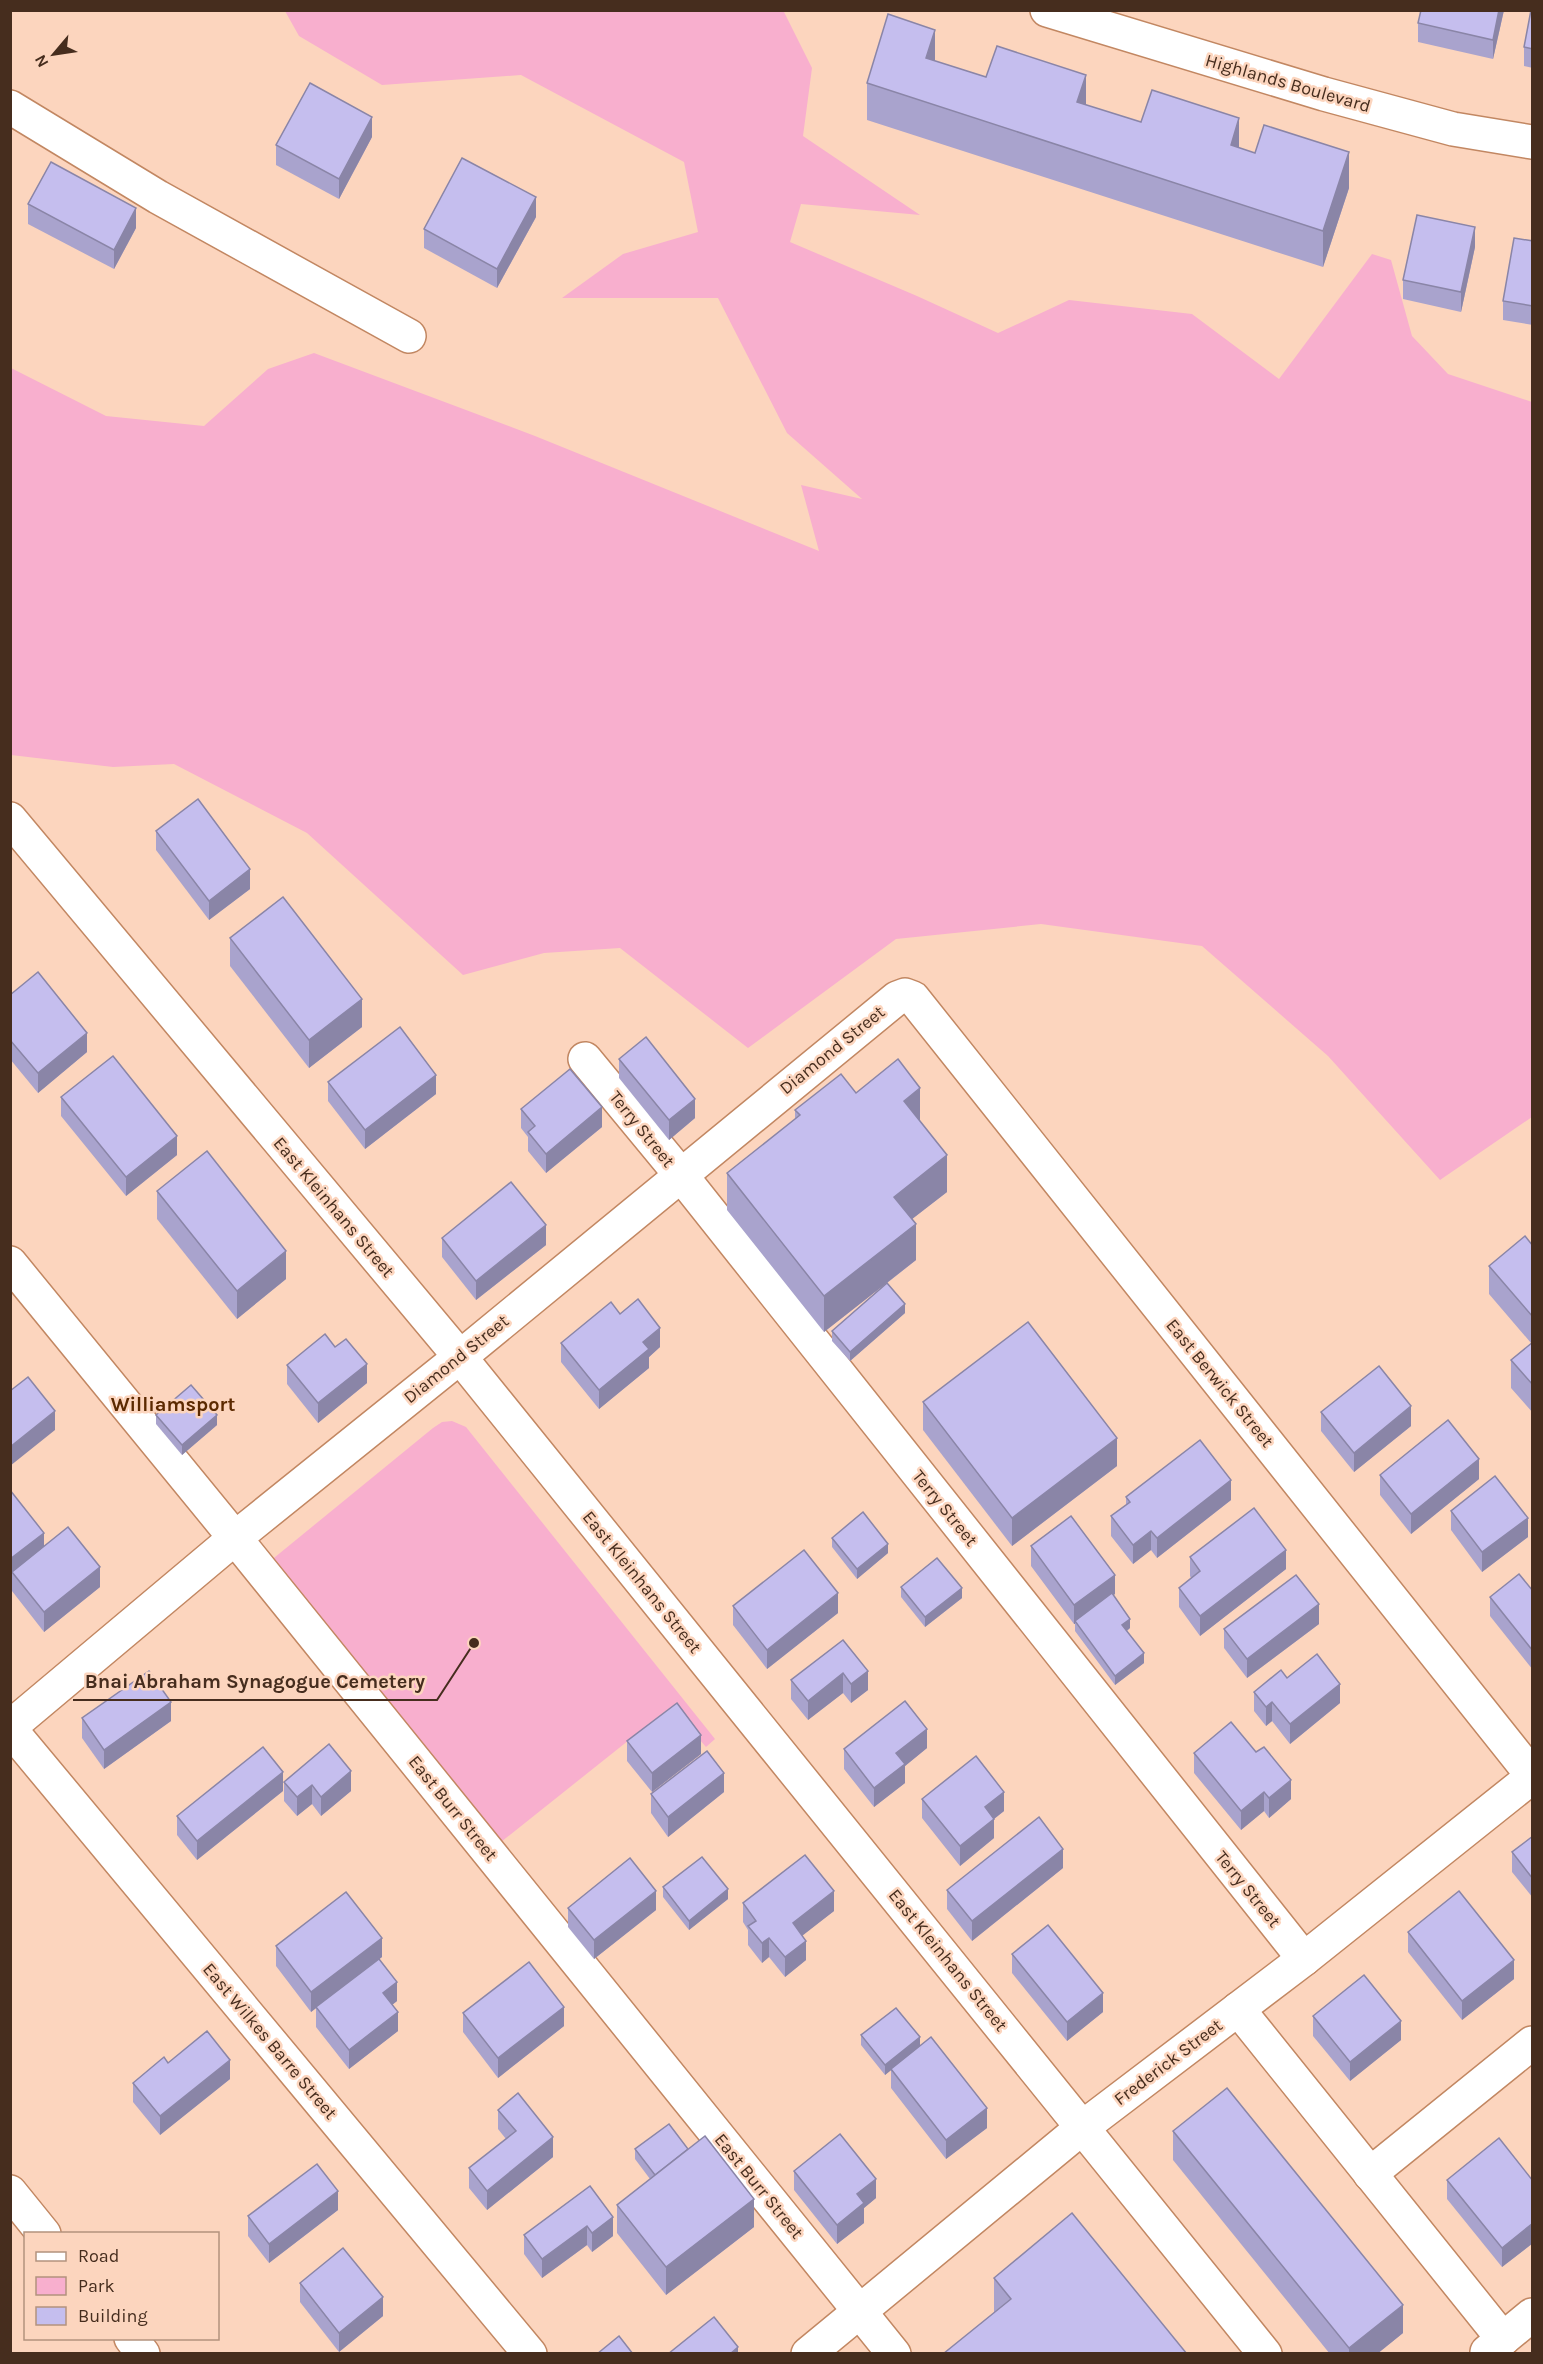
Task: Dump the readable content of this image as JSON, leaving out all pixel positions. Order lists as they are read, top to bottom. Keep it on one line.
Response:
{"streets":{"street":["Highlands Boulevard","Diamond Street","Terry Street","East Kleinhans Street","East Berwick Street","East Burr Street","East Wilkes Barre Street","Frederick Street"]},"crossings":[["Diamond Street","Terry Street"],["Diamond Street","East Kleinhans Street"],["Diamond Street","East Berwick Street"],["Diamond Street","East Burr Street"],["Diamond Street","East Wilkes Barre Street"],["Terry Street","Frederick Street"],["East Kleinhans Street","Frederick Street"],["East Berwick Street","Frederick Street"],["East Burr Street","Frederick Street"]],"districts":["Williamsport"],"places":["Bnai Abraham Synagogue Cemetery"],"legend":["Road","Park","Building"],"north":"bottom left"}
